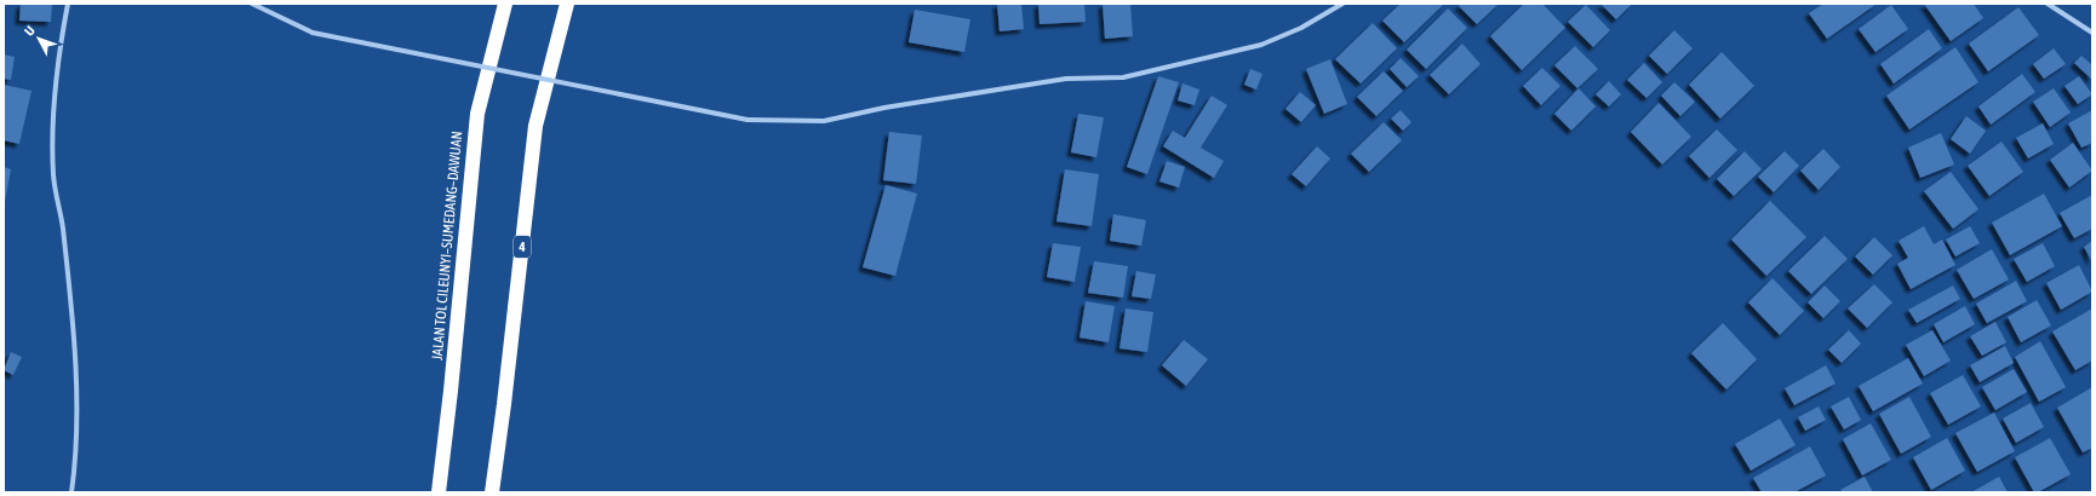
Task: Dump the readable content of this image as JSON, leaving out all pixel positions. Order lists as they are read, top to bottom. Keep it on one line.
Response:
{"streets":{"highway":["JALAN TOL CILEUNYI–SUMEDANG–DAWUAN","4"]},"north":"top left"}
